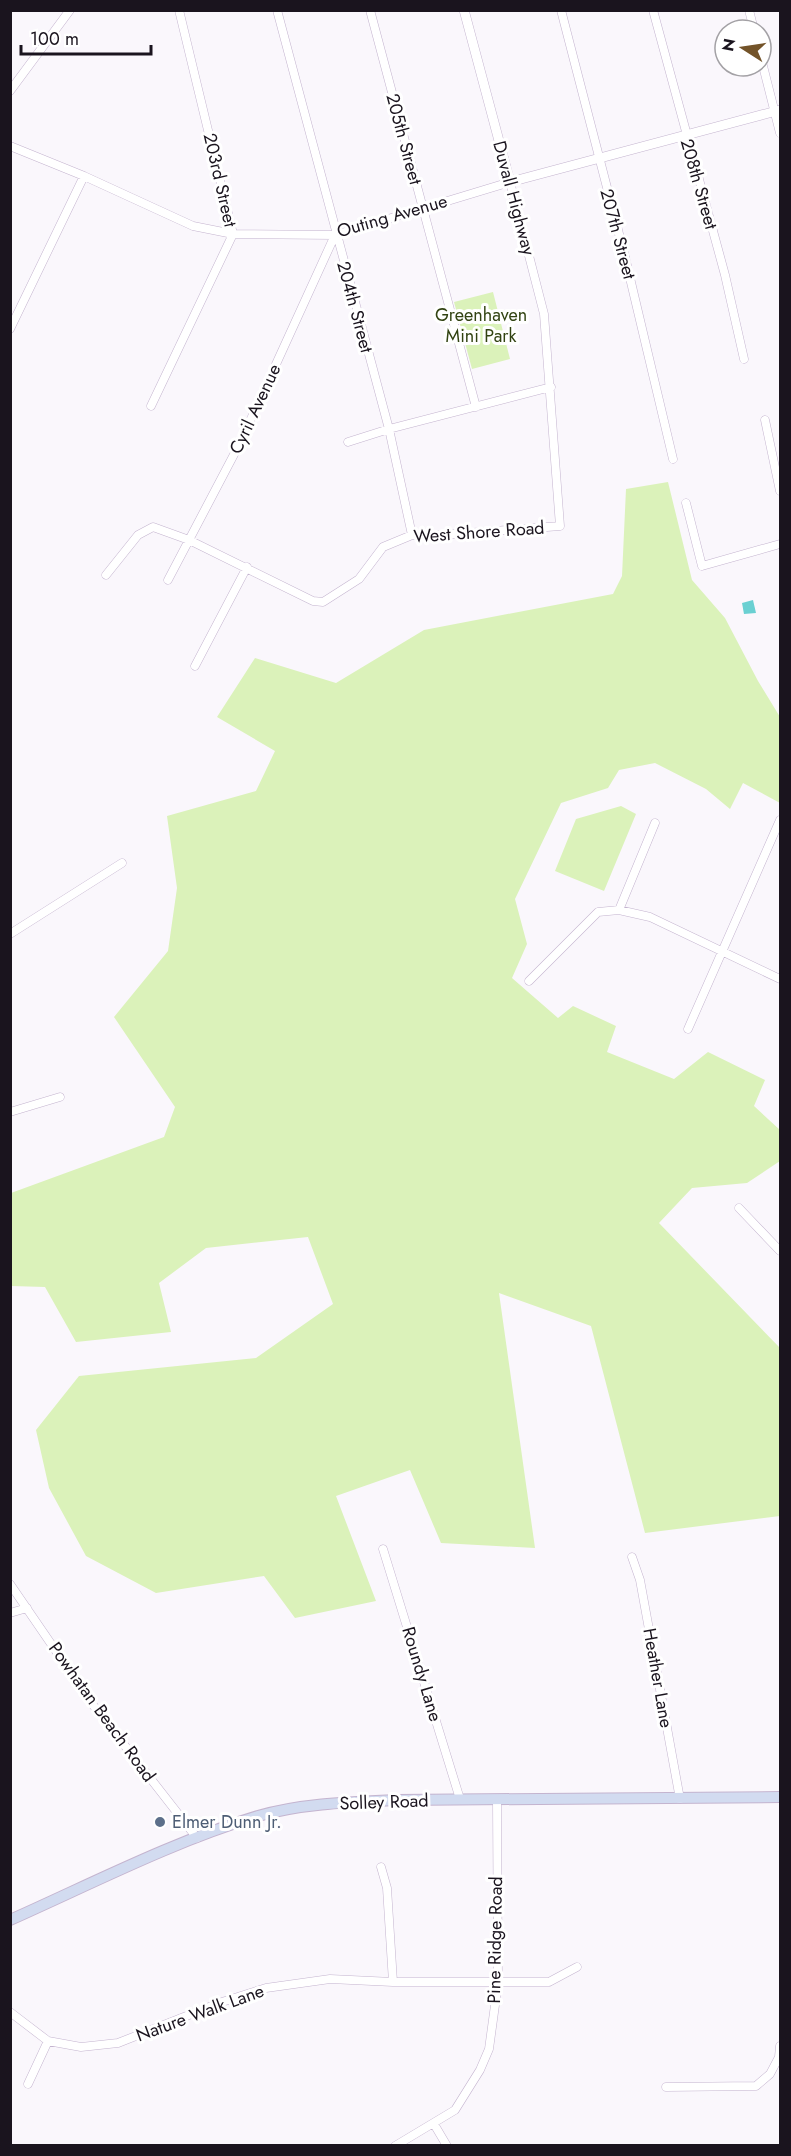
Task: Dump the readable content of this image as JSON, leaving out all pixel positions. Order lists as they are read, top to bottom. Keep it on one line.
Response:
{"streets":{"main road":["Solley Road"],"street":["205th Street","203rd Street","208th Street","Duvall Highway","Outing Avenue","207th Street","204th Street","Cyril Avenue","West Shore Road","Roundy Lane","Heather Lane","Powhatan Beach Road","Pine Ridge Road","Nature Walk Lane"]},"crossings":[["205th Street","Outing Avenue"],["203rd Street","Outing Avenue"],["208th Street","Outing Avenue"],["Duvall Highway","Outing Avenue"],["Duvall Highway","West Shore Road"],["Outing Avenue","207th Street"],["Outing Avenue","204th Street"],["Outing Avenue","Cyril Avenue"],["204th Street","Cyril Avenue"],["204th Street","West Shore Road"],["Cyril Avenue","West Shore Road"],["Roundy Lane","Solley Road"],["Heather Lane","Solley Road"],["Powhatan Beach Road","Solley Road"],["Solley Road","Pine Ridge Road"],["Pine Ridge Road","Nature Walk Lane"]],"parks":["Greenhaven Mini Park"],"places":["Elmer Dunn Jr."],"scale_bar":"100 m","north":"left"}
